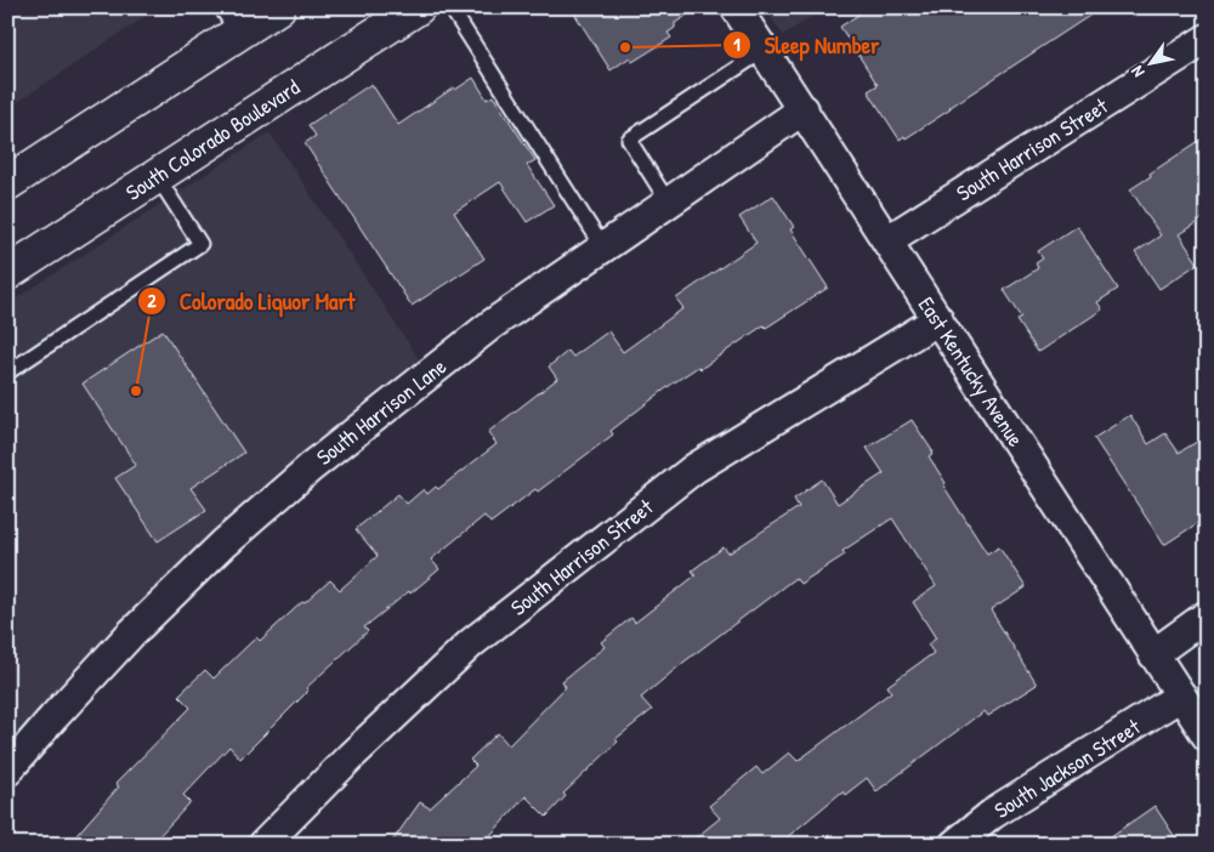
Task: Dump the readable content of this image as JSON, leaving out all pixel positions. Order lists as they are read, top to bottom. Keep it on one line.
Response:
{"streets":{"main road":["South Colorado Boulevard"],"street":["South Harrison Street","East Kentucky Avenue","South Harrison Lane","South Jackson Street"]},"crossings":[["South Harrison Street","East Kentucky Avenue"],["East Kentucky Avenue","South Harrison Lane"],["East Kentucky Avenue","South Jackson Street"]],"places":["Sleep Number","Colorado Liquor Mart"],"north":"bottom left"}
